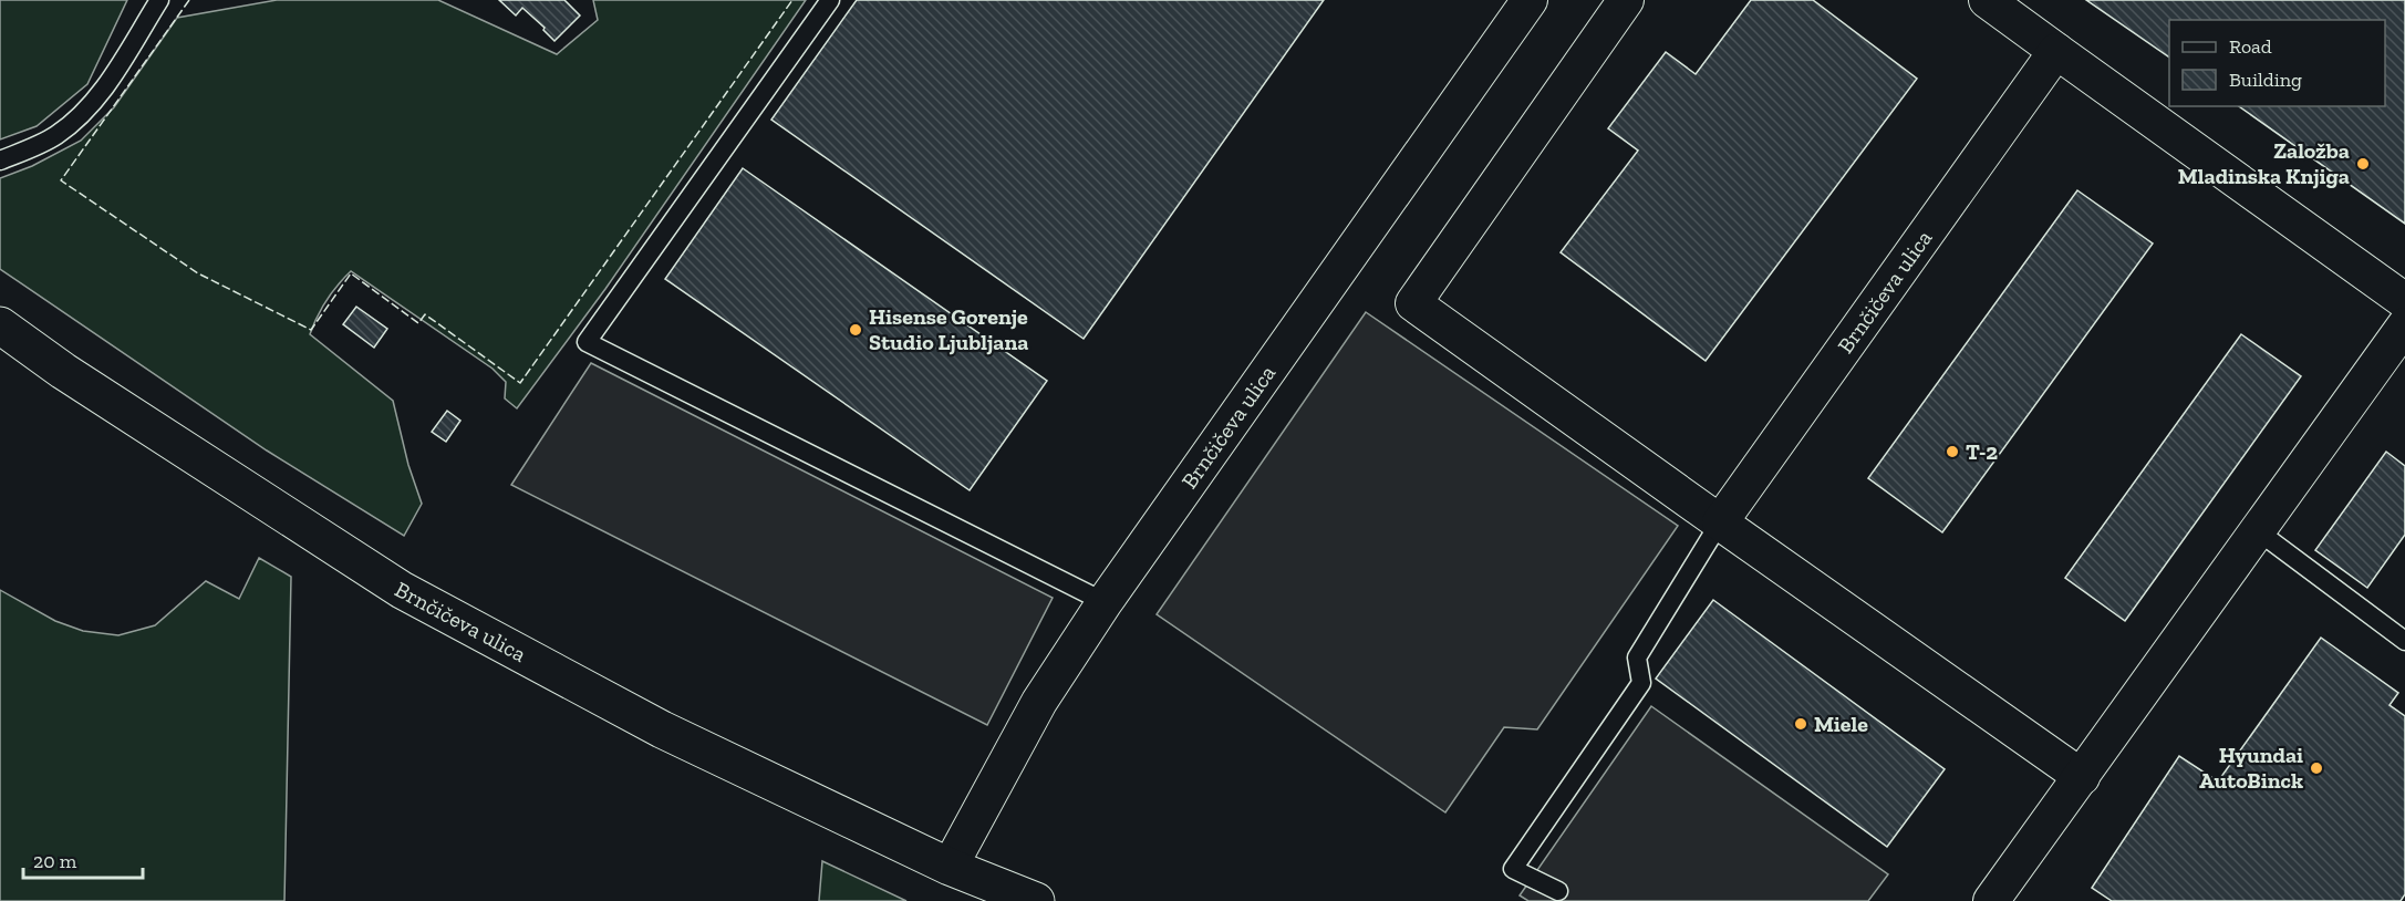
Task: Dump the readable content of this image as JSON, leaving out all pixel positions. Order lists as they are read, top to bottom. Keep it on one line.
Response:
{"streets":{"street":["Brnčičeva ulica"]},"places":["Založba Mladinska Knjiga","Hisense Gorenje Studio Ljubljana","T-2","Miele","Hyundai AutoBinck"],"legend":["Road","Building"],"scale_bar":"20 m"}
